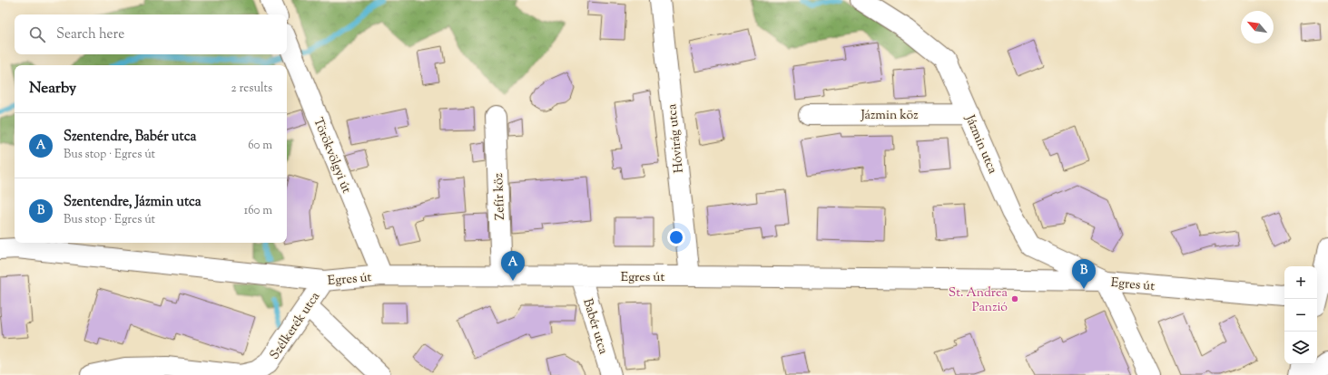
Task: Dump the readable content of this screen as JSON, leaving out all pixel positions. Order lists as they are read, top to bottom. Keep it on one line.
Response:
{"streets":{"street":["Jázmin köz","Hóvirág utca","Jázmin utca","Törökvölgyi út","Zefír köz","Egres út","Szélkerék utca","Babér utca"]},"crossings":[["Jázmin köz","Jázmin utca"],["Hóvirág utca","Egres út"],["Jázmin utca","Egres út"],["Törökvölgyi út","Egres út"],["Zefír köz","Egres út"],["Egres út","Szélkerék utca"],["Egres út","Babér utca"]],"places":["St. Andrea Panzió"],"north":"top left","page":{"search":"Search here","heading":["Nearby","2 results"],"list":[{"mark":"A","name":"Szentendre, Babér utca","note":"Bus stop · Egres út","value":"60 m"},{"mark":"B","name":"Szentendre, Jázmin utca","note":"Bus stop · Egres út","value":"160 m"}],"pins":["A","B"],"map_buttons":["+","−"]}}
